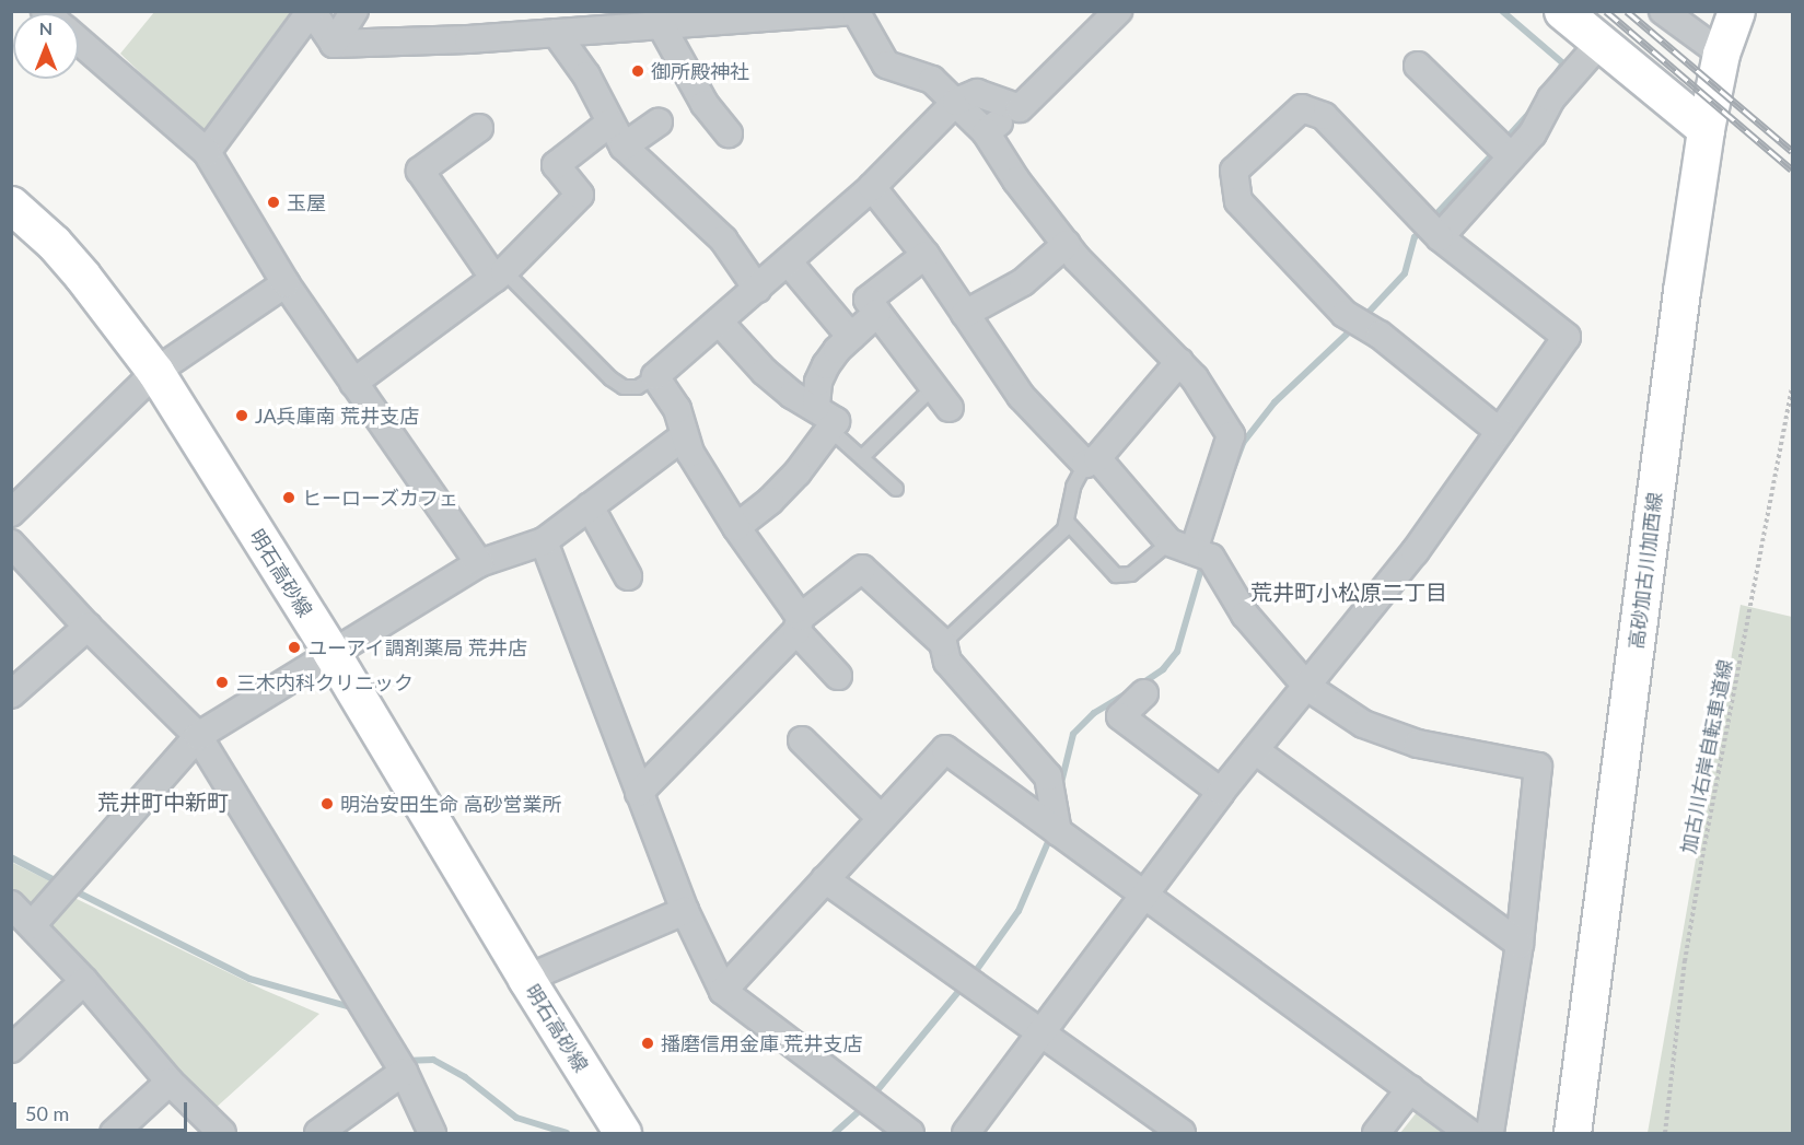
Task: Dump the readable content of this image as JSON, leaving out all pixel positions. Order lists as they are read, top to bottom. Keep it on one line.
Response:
{"streets":{"main road":["高砂加古川加西線","明石高砂線"],"path":["加古川右岸自転車道線"]},"districts":["荒井町小松原二丁目","荒井町中新町"],"places":["御所殿神社","玉屋","JA兵庫南 荒井支店","ヒーローズカフェ","ユーアイ調剤薬局 荒井店","三木内科クリニック","明治安田生命 高砂営業所","播磨信用金庫 荒井支店"],"scale_bar":"50 m","north":"top"}
